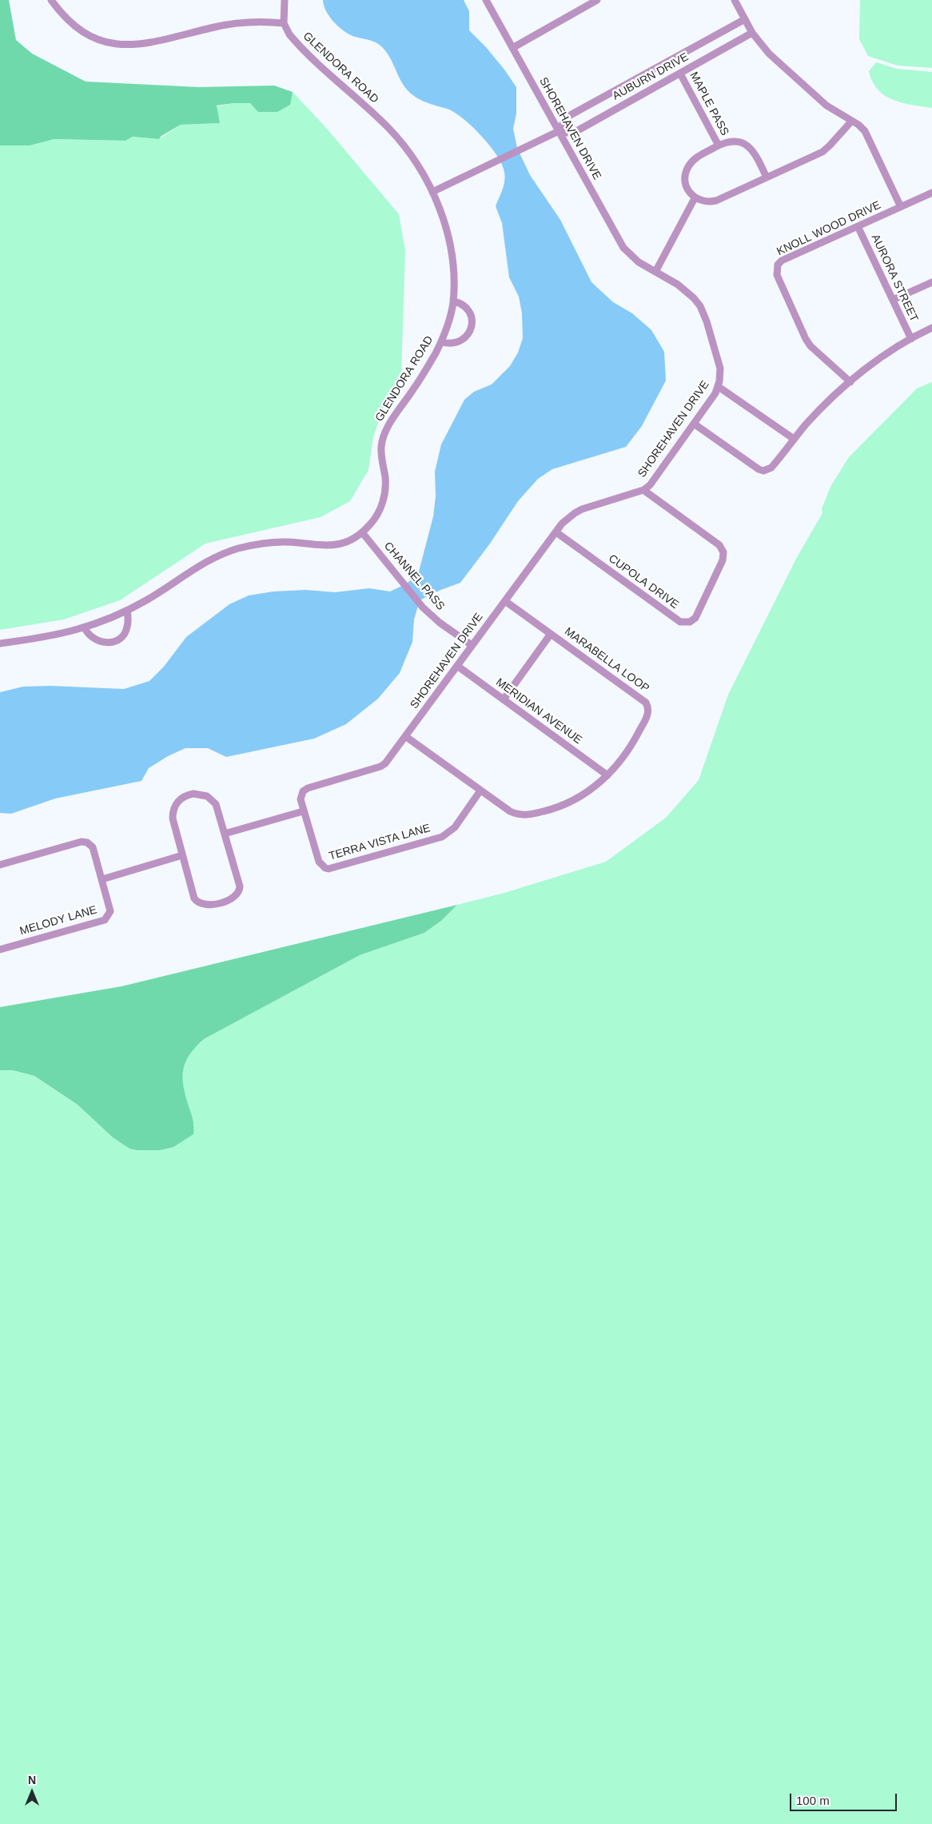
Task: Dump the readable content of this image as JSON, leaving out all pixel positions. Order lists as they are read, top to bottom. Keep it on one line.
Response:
{"streets":{"street":["GLENDORA ROAD","AUBURN DRIVE","MAPLE PASS","SHOREHAVEN DRIVE","KNOLL WOOD DRIVE","AURORA STREET","CHANNEL PASS","CUPOLA DRIVE","MARABELLA LOOP","MERIDIAN AVENUE","TERRA VISTA LANE","MELODY LANE"]},"crossings":[["GLENDORA ROAD","AUBURN DRIVE"],["GLENDORA ROAD","CHANNEL PASS"],["AUBURN DRIVE","MAPLE PASS"],["AUBURN DRIVE","SHOREHAVEN DRIVE"],["SHOREHAVEN DRIVE","CHANNEL PASS"],["SHOREHAVEN DRIVE","CUPOLA DRIVE"],["SHOREHAVEN DRIVE","MARABELLA LOOP"],["SHOREHAVEN DRIVE","MERIDIAN AVENUE"],["SHOREHAVEN DRIVE","TERRA VISTA LANE"],["KNOLL WOOD DRIVE","AURORA STREET"],["MARABELLA LOOP","MERIDIAN AVENUE"],["MARABELLA LOOP","TERRA VISTA LANE"]],"scale_bar":"100 m","north":"top"}
